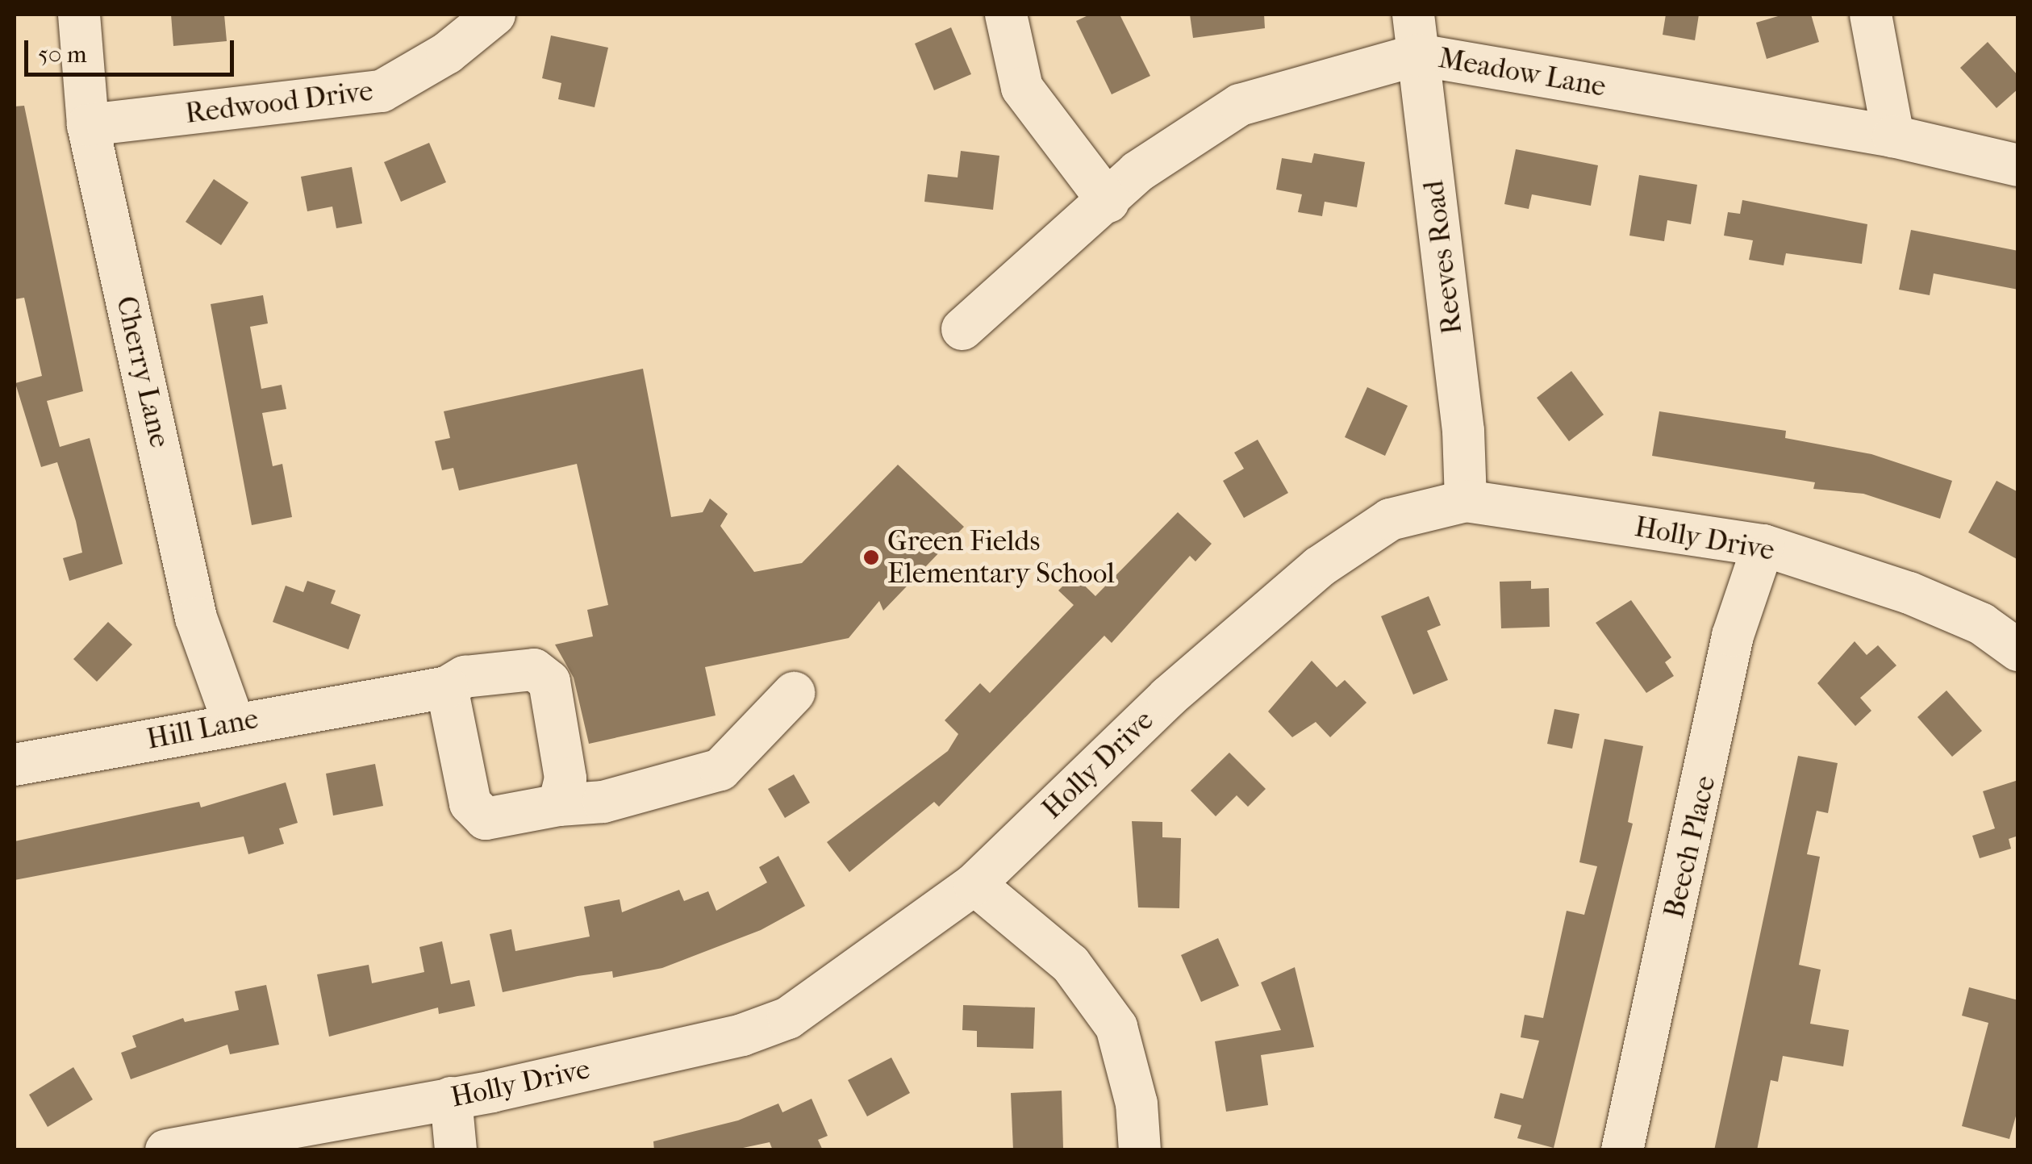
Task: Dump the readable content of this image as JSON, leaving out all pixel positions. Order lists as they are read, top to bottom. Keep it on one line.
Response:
{"streets":{"street":["Meadow Lane","Redwood Drive","Reeves Road","Cherry Lane","Holly Drive","Hill Lane","Beech Place"]},"crossings":[["Meadow Lane","Reeves Road"],["Redwood Drive","Cherry Lane"],["Reeves Road","Holly Drive"],["Cherry Lane","Hill Lane"],["Holly Drive","Beech Place"]],"places":["Green Fields Elementary School"],"scale_bar":"50 m"}
